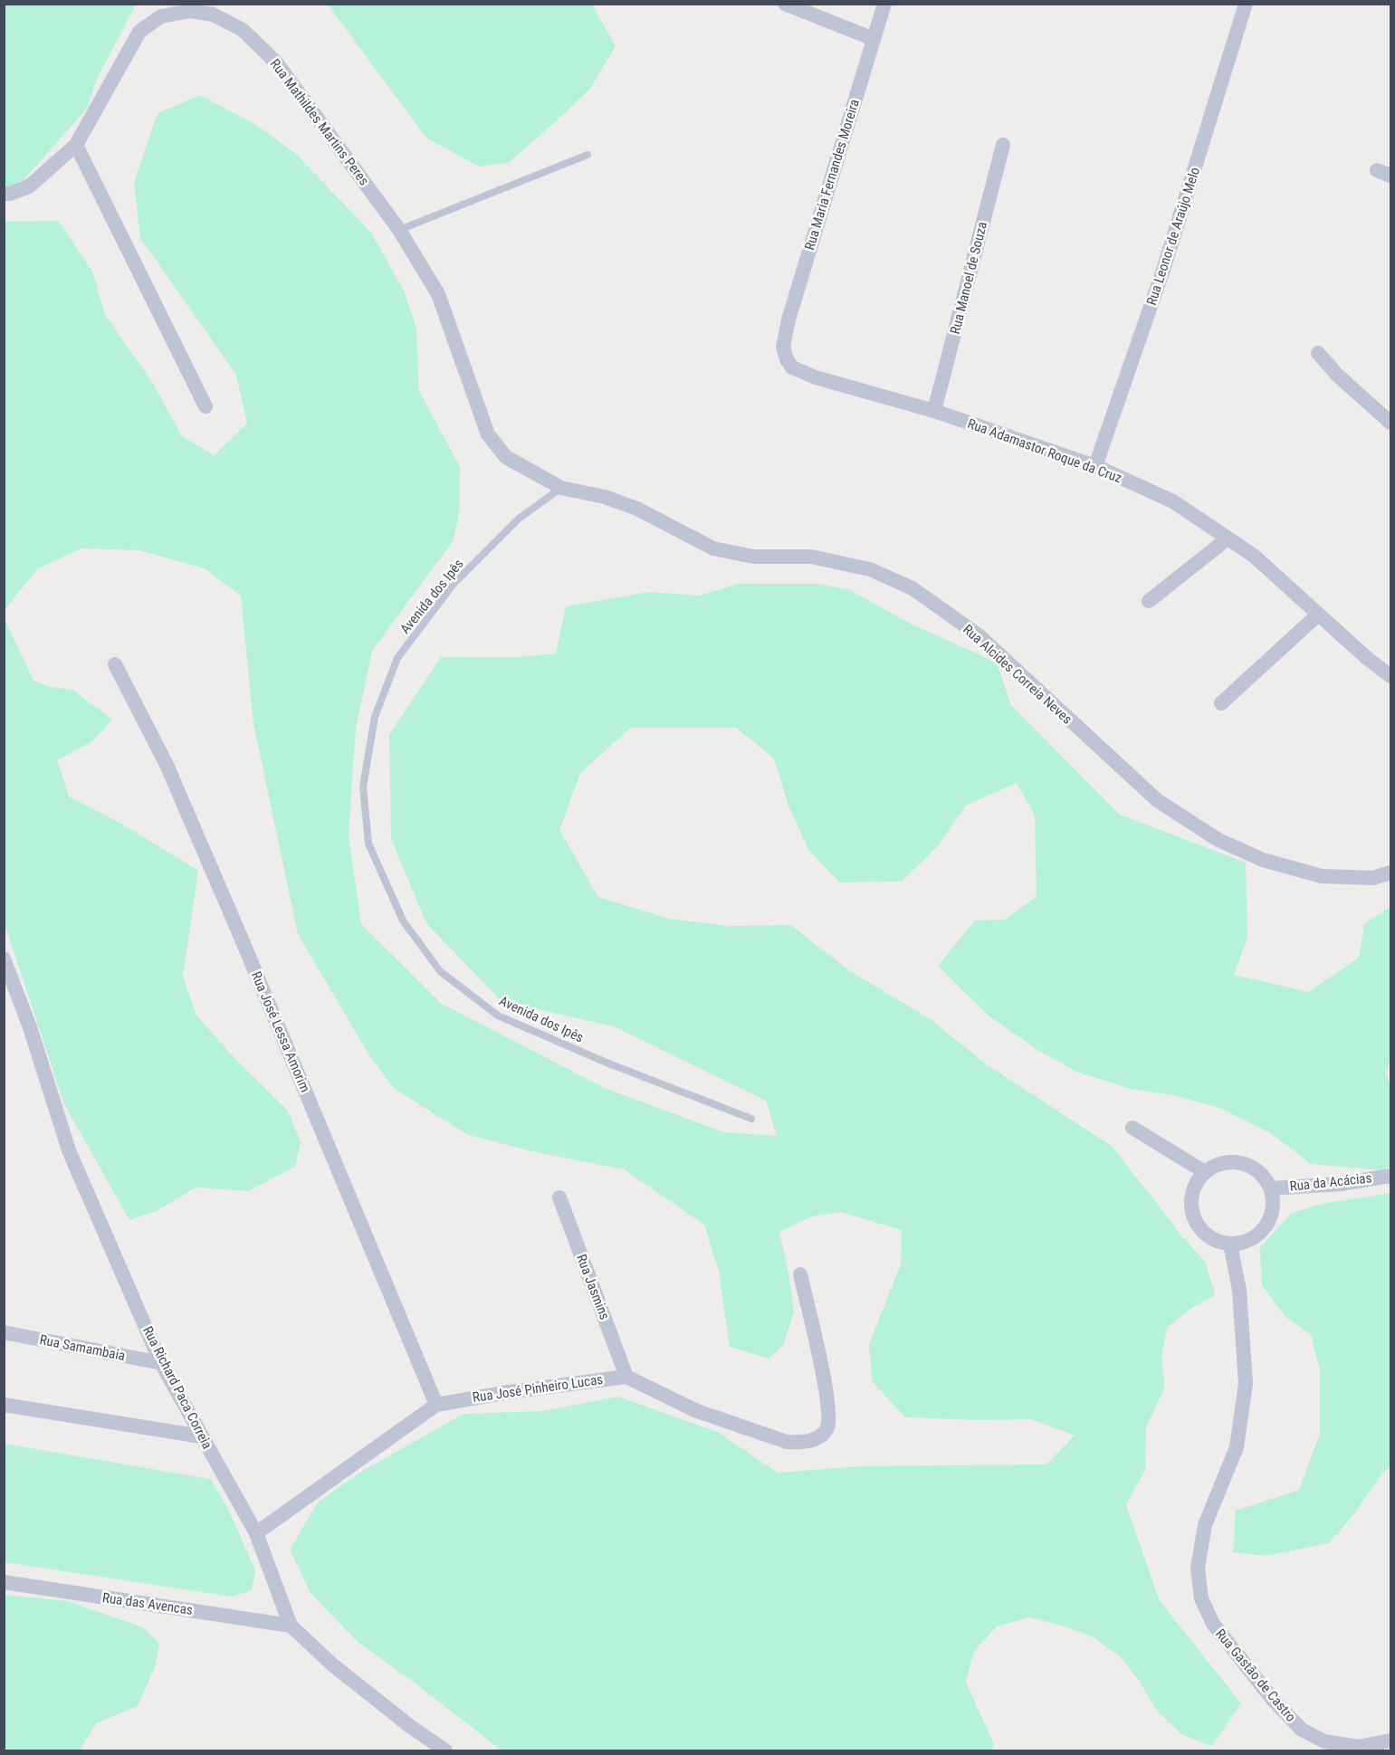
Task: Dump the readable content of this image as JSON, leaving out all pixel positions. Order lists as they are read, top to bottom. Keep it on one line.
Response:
{"streets":{"street":["Rua Mathildes Martins Peres","Rua Maria Fernandes Moreira","Rua Leonor de Araújo Melo","Rua Manoel de Souza","Rua Adamastor Roque da Cruz","Rua Alcides Correia Neves","Rua José Lessa Amorim","Rua da Acácias","Rua Jasmins","Rua Samambaia","Rua Richard Paca Correia","Rua José Pinheiro Lucas","Rua das Avencas","Rua Gastão de Castro"],"lane":["Avenida dos Ipês"]},"crossings":[["Rua Mathildes Martins Peres","Avenida dos Ipês"],["Rua Mathildes Martins Peres","Rua Alcides Correia Neves"],["Rua Maria Fernandes Moreira","Rua Adamastor Roque da Cruz"],["Rua Leonor de Araújo Melo","Rua Adamastor Roque da Cruz"],["Rua Manoel de Souza","Rua Adamastor Roque da Cruz"],["Avenida dos Ipês","Rua Alcides Correia Neves"],["Rua José Lessa Amorim","Rua José Pinheiro Lucas"],["Rua da Acácias","Rua Gastão de Castro"],["Rua Jasmins","Rua José Pinheiro Lucas"],["Rua Samambaia","Rua Richard Paca Correia"],["Rua Richard Paca Correia","Rua José Pinheiro Lucas"],["Rua Richard Paca Correia","Rua das Avencas"]]}
